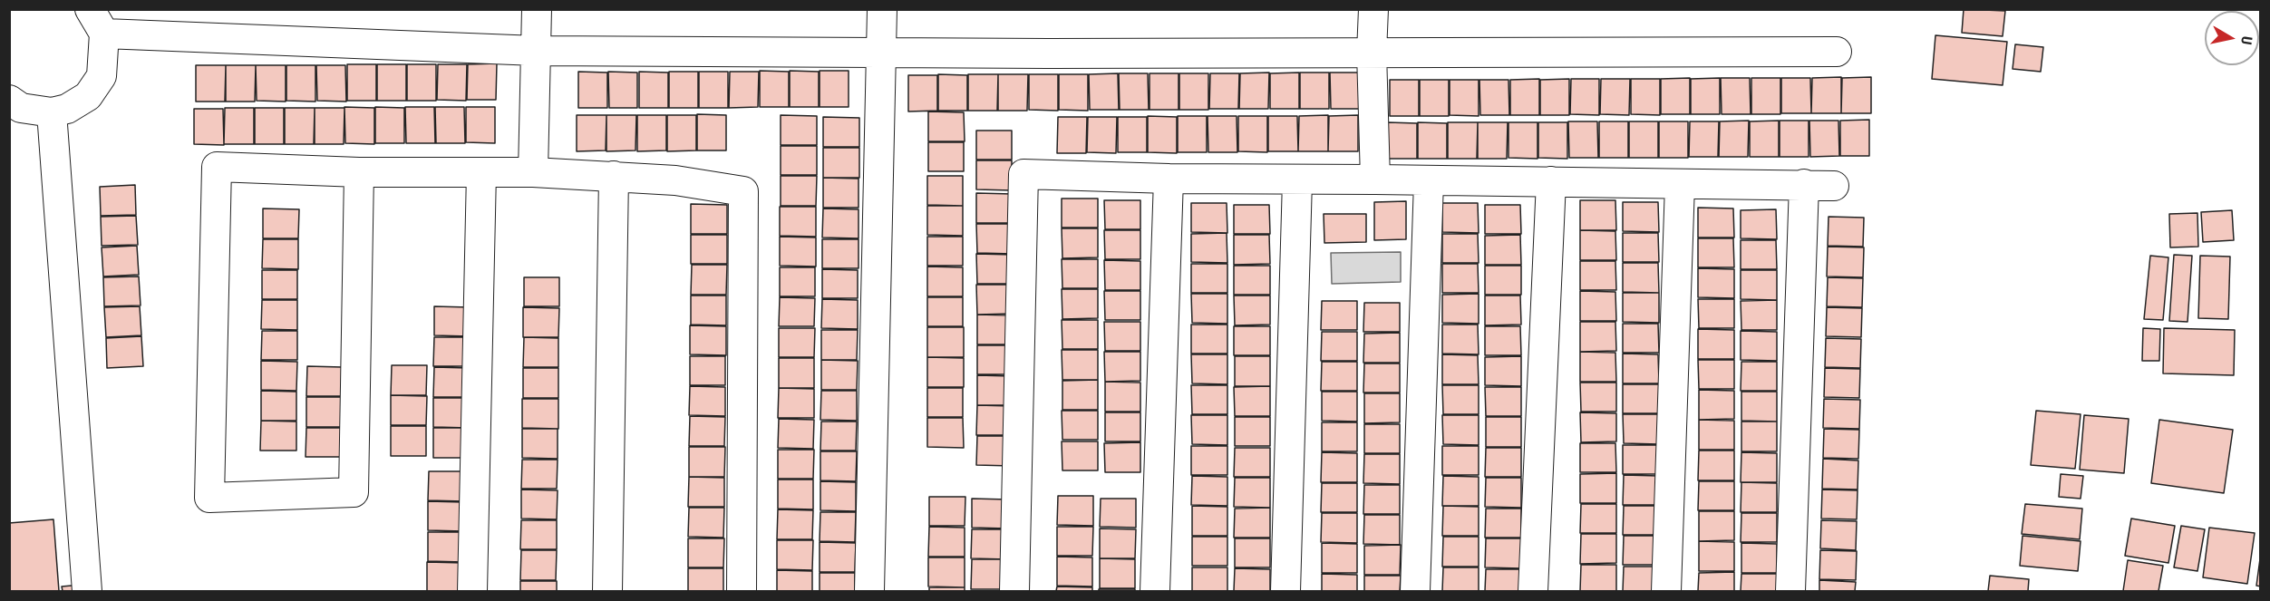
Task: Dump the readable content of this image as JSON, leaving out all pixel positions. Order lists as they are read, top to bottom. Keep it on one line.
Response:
{"north":"right"}
